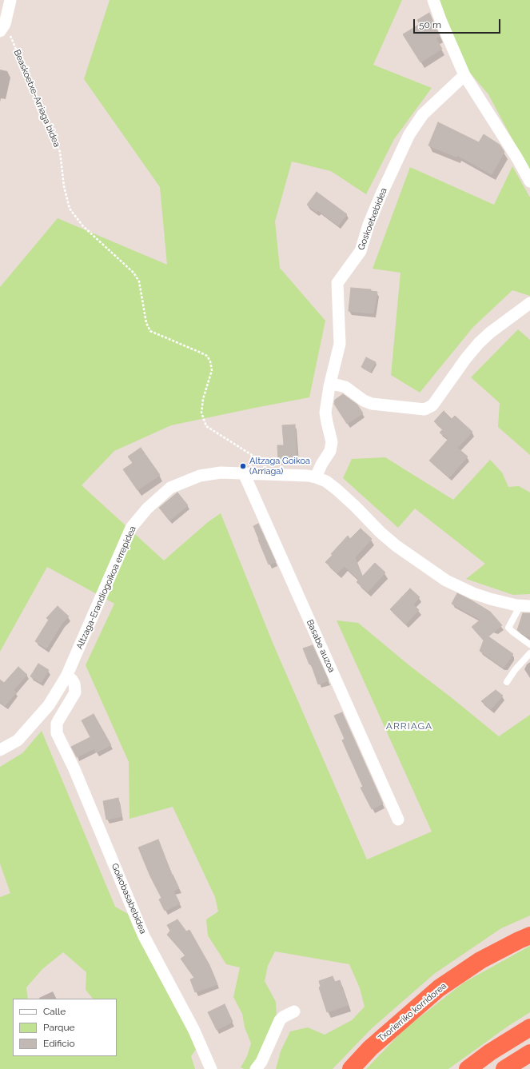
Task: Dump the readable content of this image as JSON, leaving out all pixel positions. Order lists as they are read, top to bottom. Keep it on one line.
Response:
{"streets":{"highway":["Txorierriko korridorea"],"street":["Goskoetxebidea","Altzaga-Erandiogoikoa errepidea","Basabe auzoa","Goikobasabebidea"],"path":["Beaskoetxe-Arriaga bidea"]},"crossings":[["Beaskoetxe-Arriaga bidea","Altzaga-Erandiogoikoa errepidea"],["Goskoetxebidea","Altzaga-Erandiogoikoa errepidea"],["Altzaga-Erandiogoikoa errepidea","Basabe auzoa"],["Altzaga-Erandiogoikoa errepidea","Goikobasabebidea"]],"districts":["ARRIAGA"],"places":["Altzaga Goikoa (Arriaga)"],"legend":["Calle","Parque","Edificio"],"scale_bar":"50 m"}
